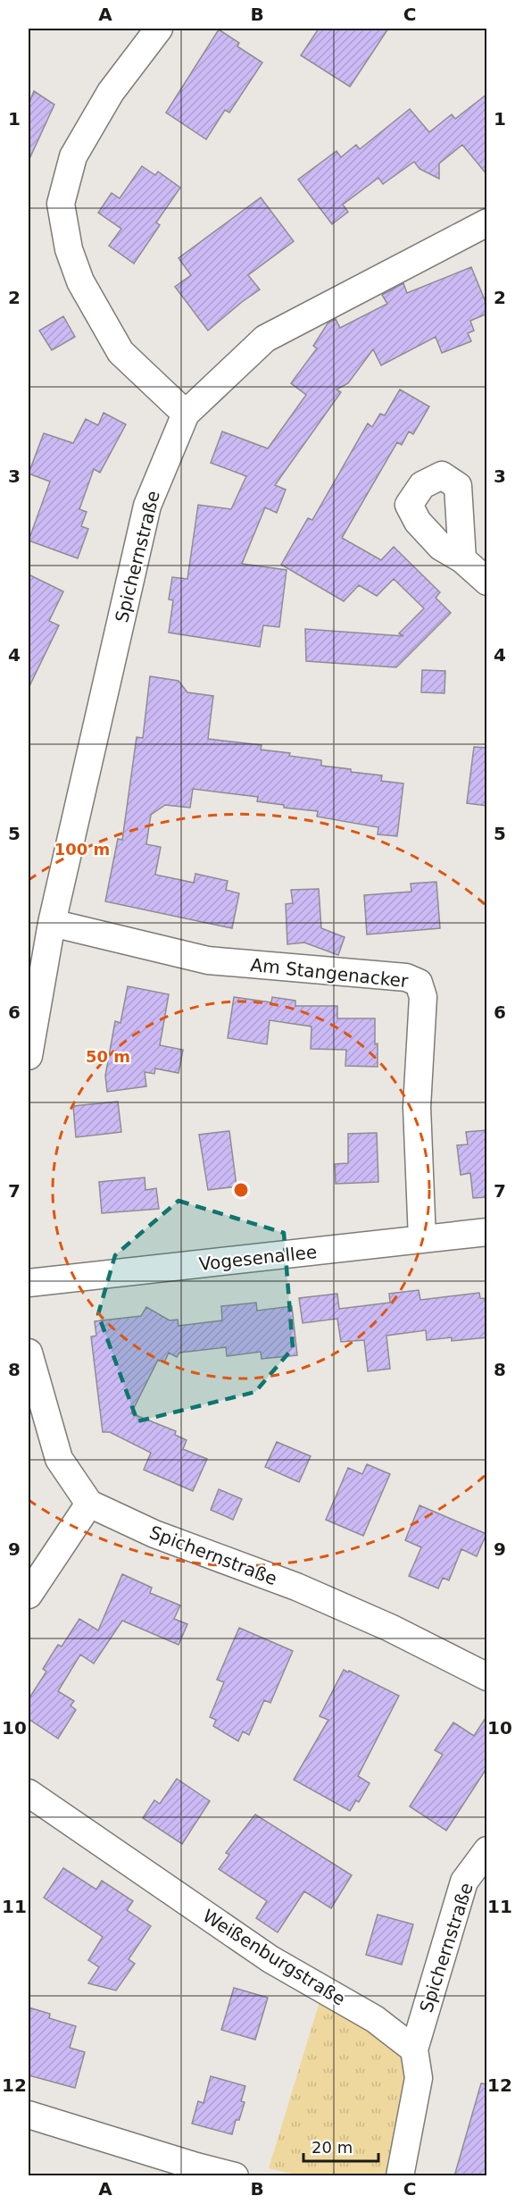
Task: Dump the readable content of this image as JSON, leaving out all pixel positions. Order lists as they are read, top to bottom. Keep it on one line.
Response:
{"streets":{"street":["Spichernstraße","Am Stangenacker","Vogesenallee","Weißenburgstraße"]},"crossings":[["Spichernstraße","Am Stangenacker"],["Spichernstraße","Weißenburgstraße"],["Am Stangenacker","Vogesenallee"]],"scale_bar":"20 m","grid":{"columns":["A","B","C"],"rows":["1","2","3","4","5","6","7","8","9","10","11","12"]},"rings":["100 m","50 m"]}
